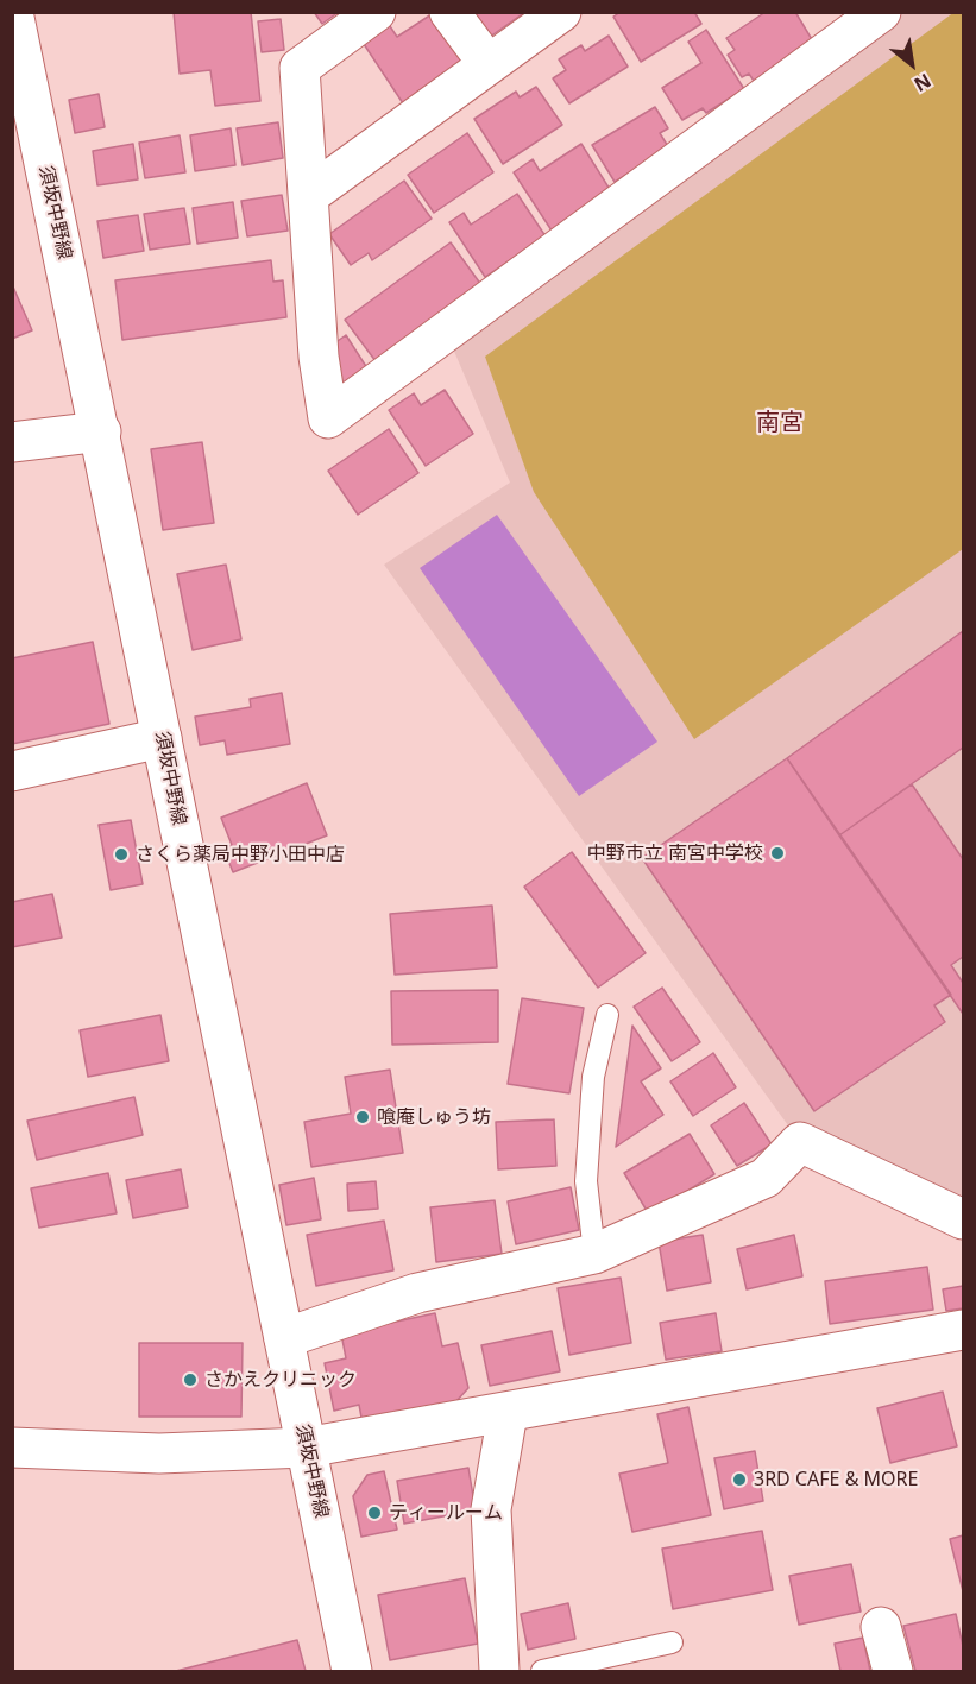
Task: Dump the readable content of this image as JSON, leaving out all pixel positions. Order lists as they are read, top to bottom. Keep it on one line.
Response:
{"streets":{"street":["須坂中野線"]},"districts":["南宮"],"places":["中野市立 南宮中学校","さくら薬局中野小田中店","喰庵しゅう坊","さかえクリニック","3RD CAFE & MORE","ティールーム"],"north":"bottom right"}
